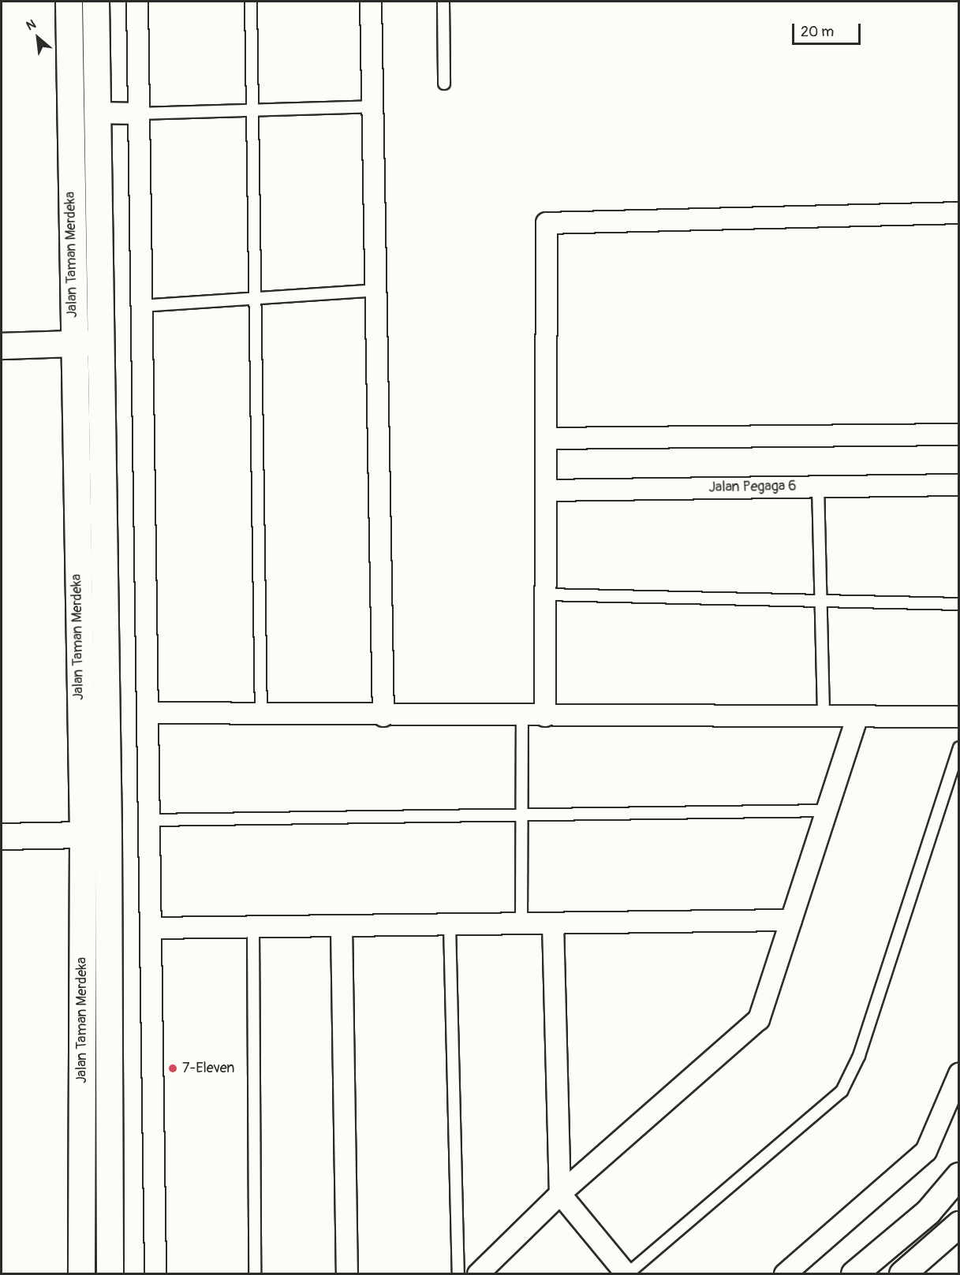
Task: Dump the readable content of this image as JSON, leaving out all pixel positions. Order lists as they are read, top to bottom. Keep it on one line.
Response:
{"streets":{"main road":["Jalan Taman Merdeka"],"street":["Jalan Pegaga 6"]},"places":["7-Eleven"],"scale_bar":"20 m","north":"top left"}
